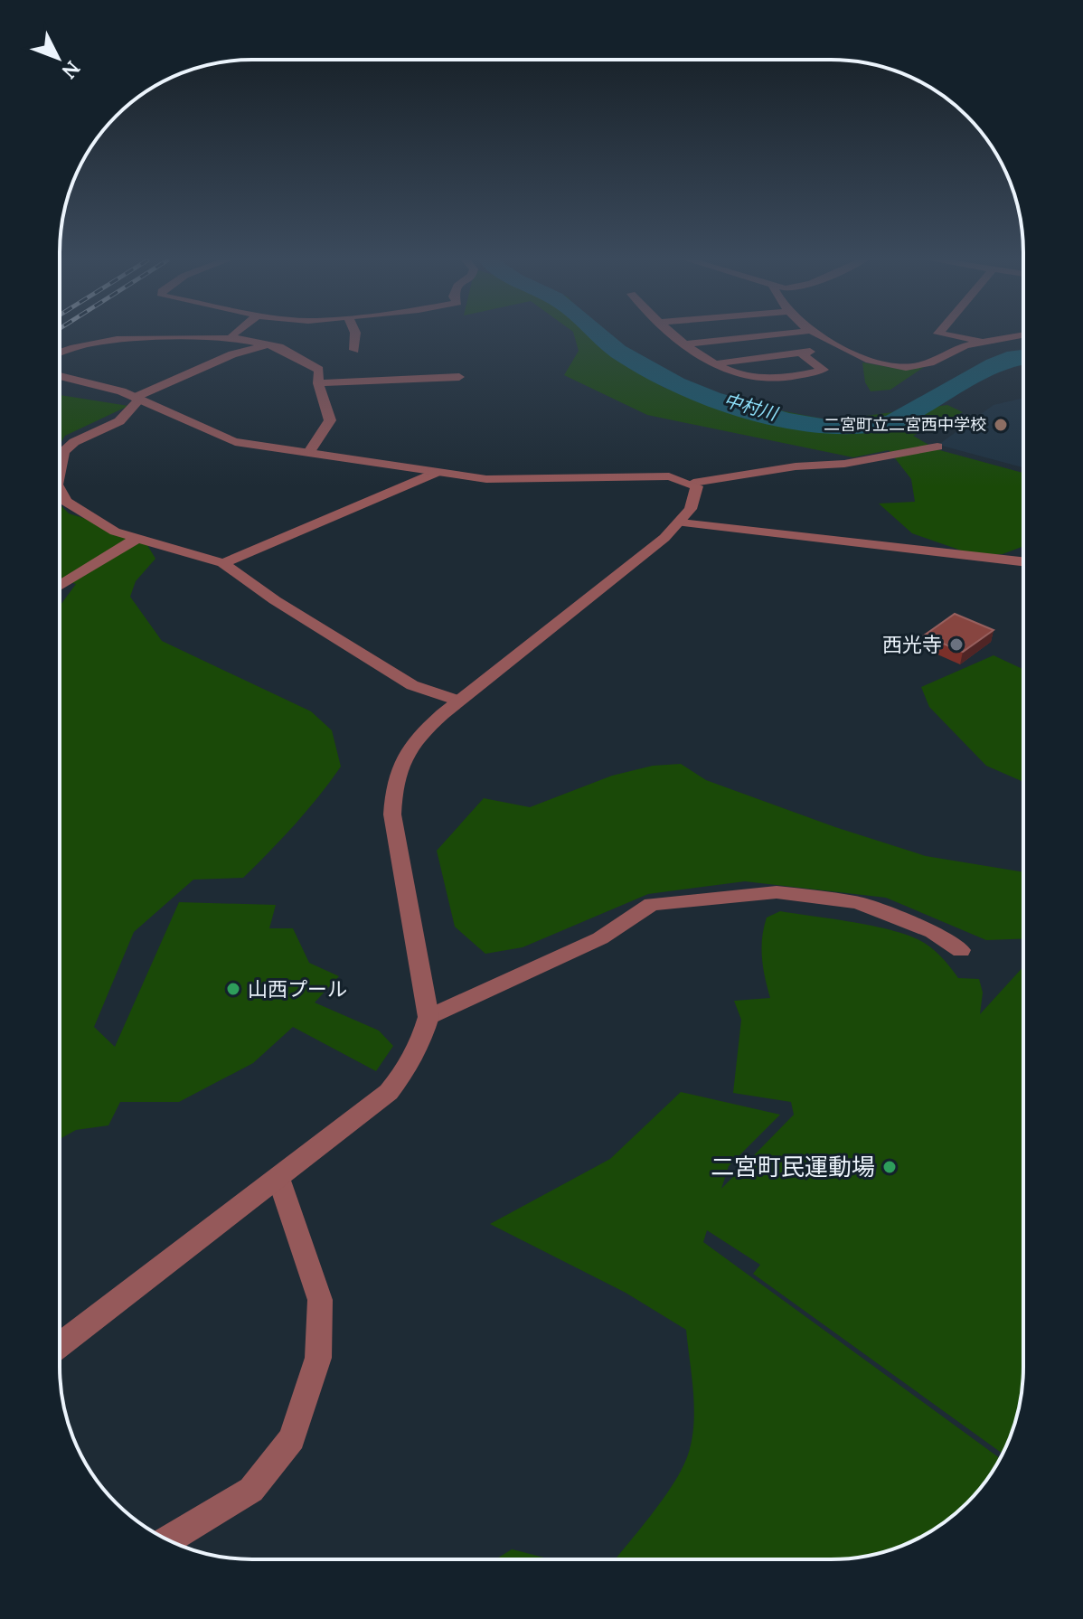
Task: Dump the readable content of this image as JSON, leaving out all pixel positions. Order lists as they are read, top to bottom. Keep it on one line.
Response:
{"water":["中村川"],"places":["二宮町立二宮西中学校","西光寺","山西プール","二宮町民運動場"],"north":"bottom right"}
